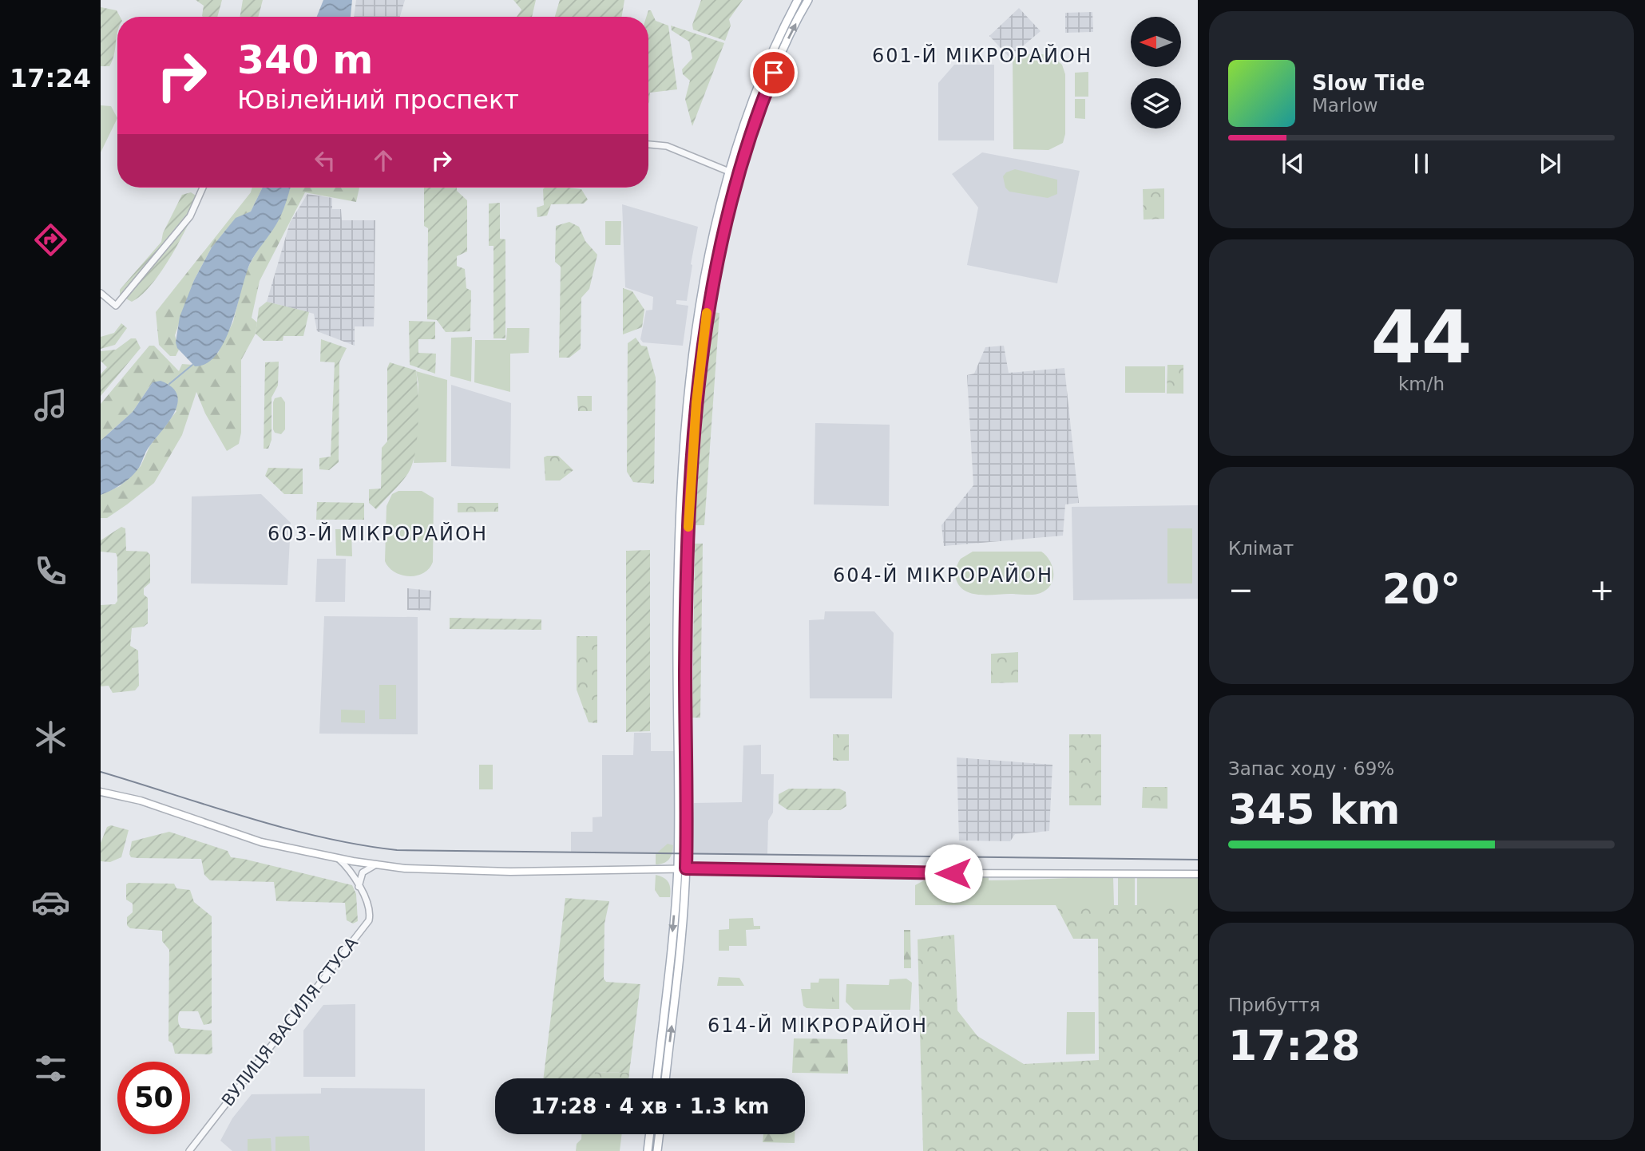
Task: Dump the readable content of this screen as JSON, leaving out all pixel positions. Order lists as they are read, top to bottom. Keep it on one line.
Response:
{"streets":{"street":["ВУЛИЦЯ ВАСИЛЯ СТУСА"]},"districts":["601-Й МІКРОРАЙОН","603-Й МІКРОРАЙОН","604-Й МІКРОРАЙОН","614-Й МІКРОРАЙОН"],"north":"left","page":{"tabs":"17:24","turn":["340 m","Ювілейний проспект"],"song":["Slow Tide","Marlow"],"tile":[["44","km/h"],"Клімат",["Запас ходу · 69%","345 km"],["Прибуття","17:28"]],"heat":["−","20°","+"],"limit":"50","trip":"17:28 · 4 хв · 1.3 km"}}
